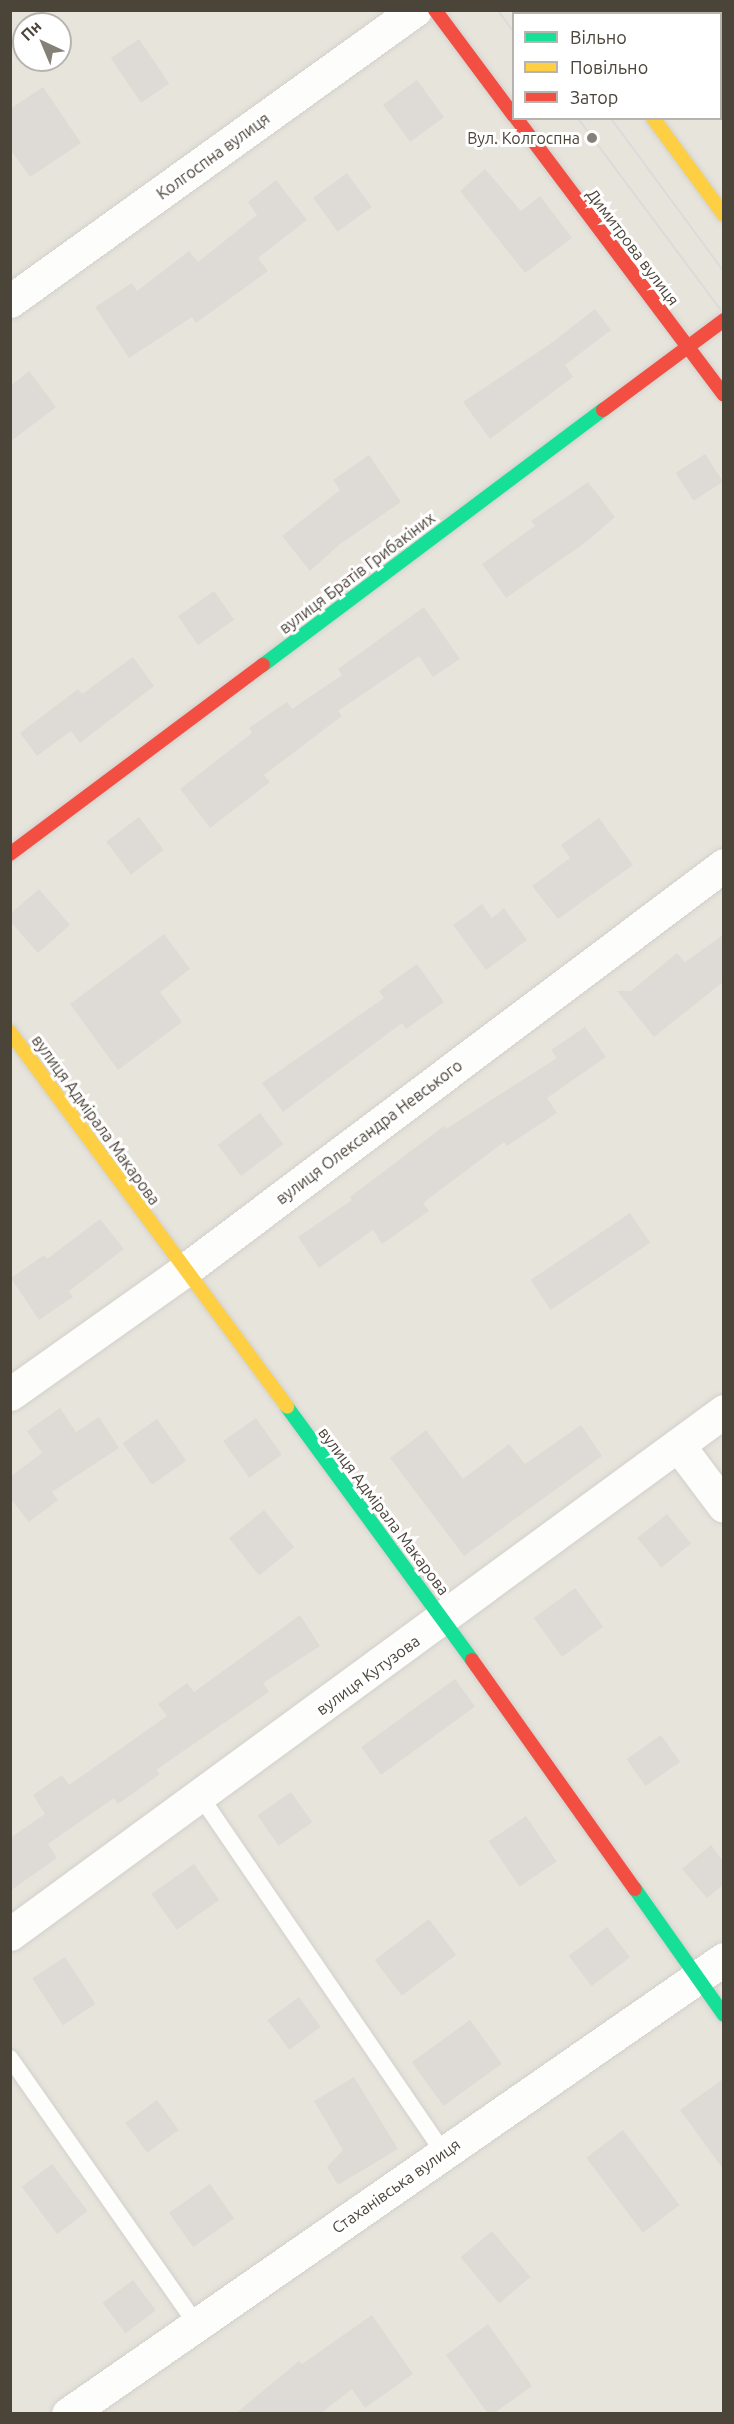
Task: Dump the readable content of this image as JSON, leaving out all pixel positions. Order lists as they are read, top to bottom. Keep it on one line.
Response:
{"streets":{"street":["Колгоспна вулиця","Димитрова вулиця","вулиця Братів Грибакіних","вулиця Адмірала Макарова","вулиця Олександра Невського","вулиця Кутузова","Стаханівська вулиця"]},"crossings":[["Димитрова вулиця","вулиця Братів Грибакіних"],["вулиця Адмірала Макарова","вулиця Олександра Невського"],["вулиця Адмірала Макарова","вулиця Кутузова"],["вулиця Адмірала Макарова","Стаханівська вулиця"]],"places":["Вул. Колгоспна"],"legend":["Вільно","Повільно","Затор"],"north":"top left"}
